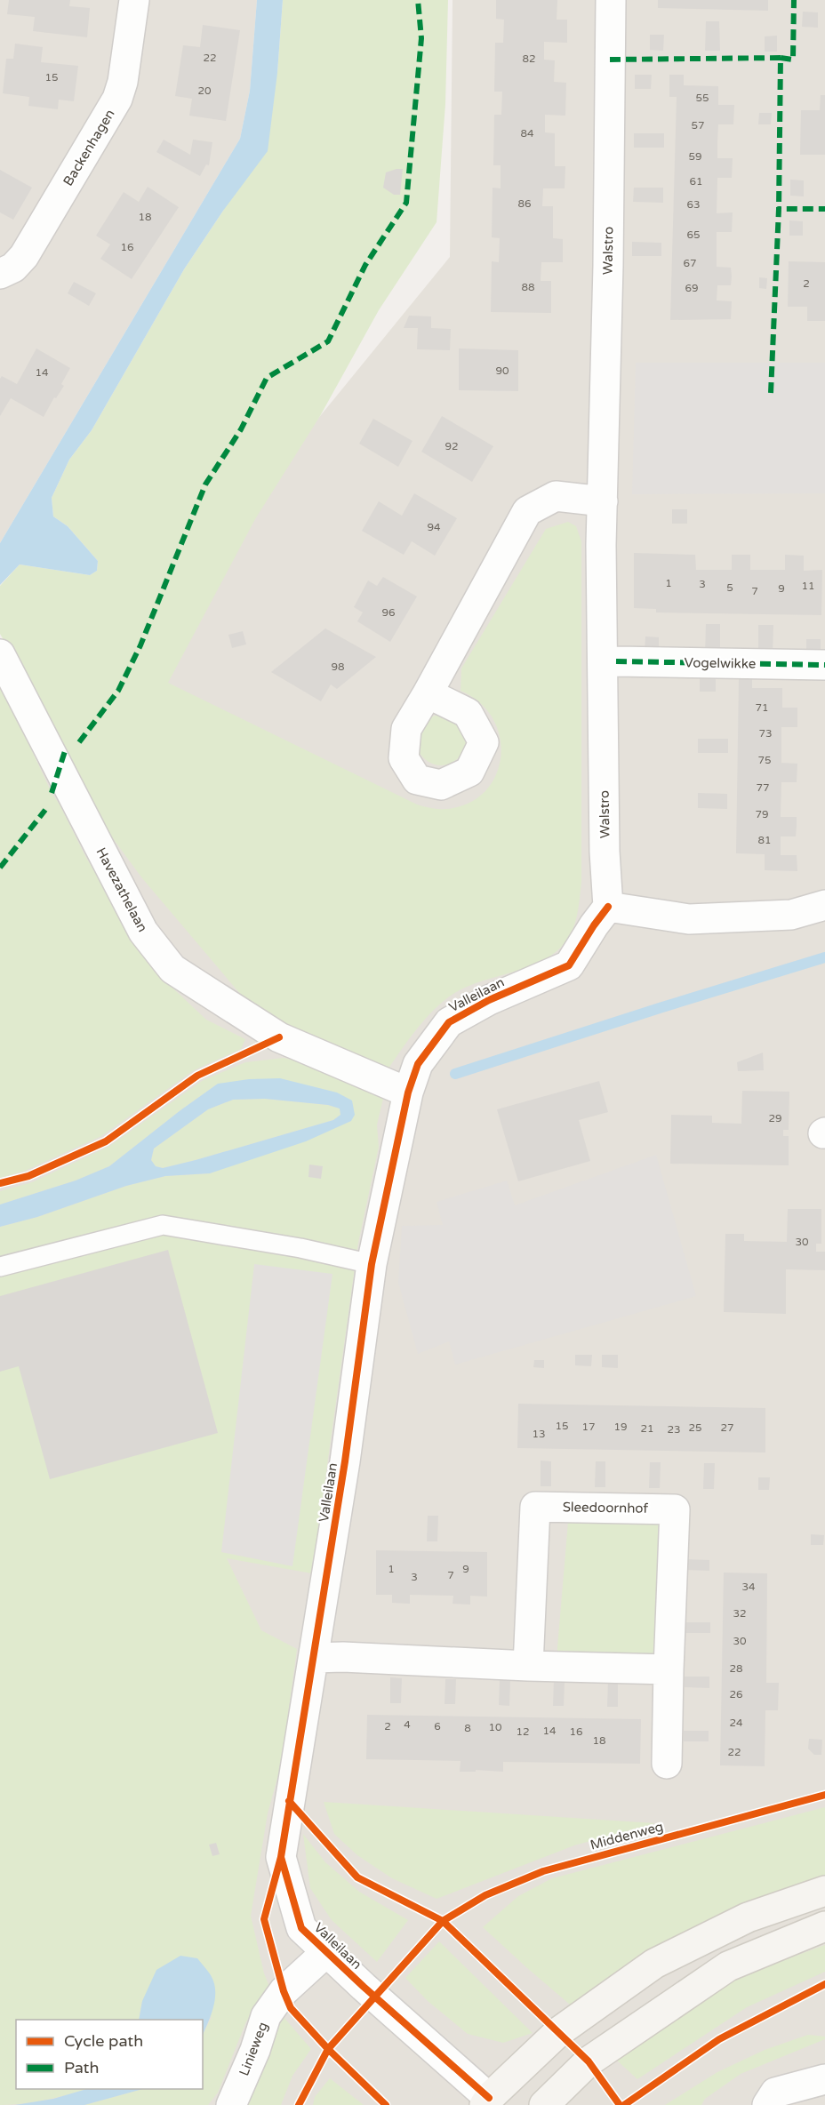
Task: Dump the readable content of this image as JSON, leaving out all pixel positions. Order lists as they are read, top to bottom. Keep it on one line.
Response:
{"streets":{"street":["Backenhagen","Walstro","Vogelwikke","Havezathelaan","Valleilaan","Sleedoornhof","Linieweg"],"cycle path":["Middenweg"]},"crossings":[["Walstro","Valleilaan"],["Havezathelaan","Valleilaan"],["Valleilaan","Linieweg"]],"house_numbers":["22","82","15","20","55","57","84","59","61","86","63","18","65","16","67","2","88","69","90","14","92","94","1","3","11","5","9","7","96","98","71","73","75","77","79","81","29","30","15","17","19","25","27","21","23","13","1","9","7","3","34","32","30","28","26","24","4","2","6","10","8","14","12","16","18","22"],"legend":["Cycle path","Path"]}
